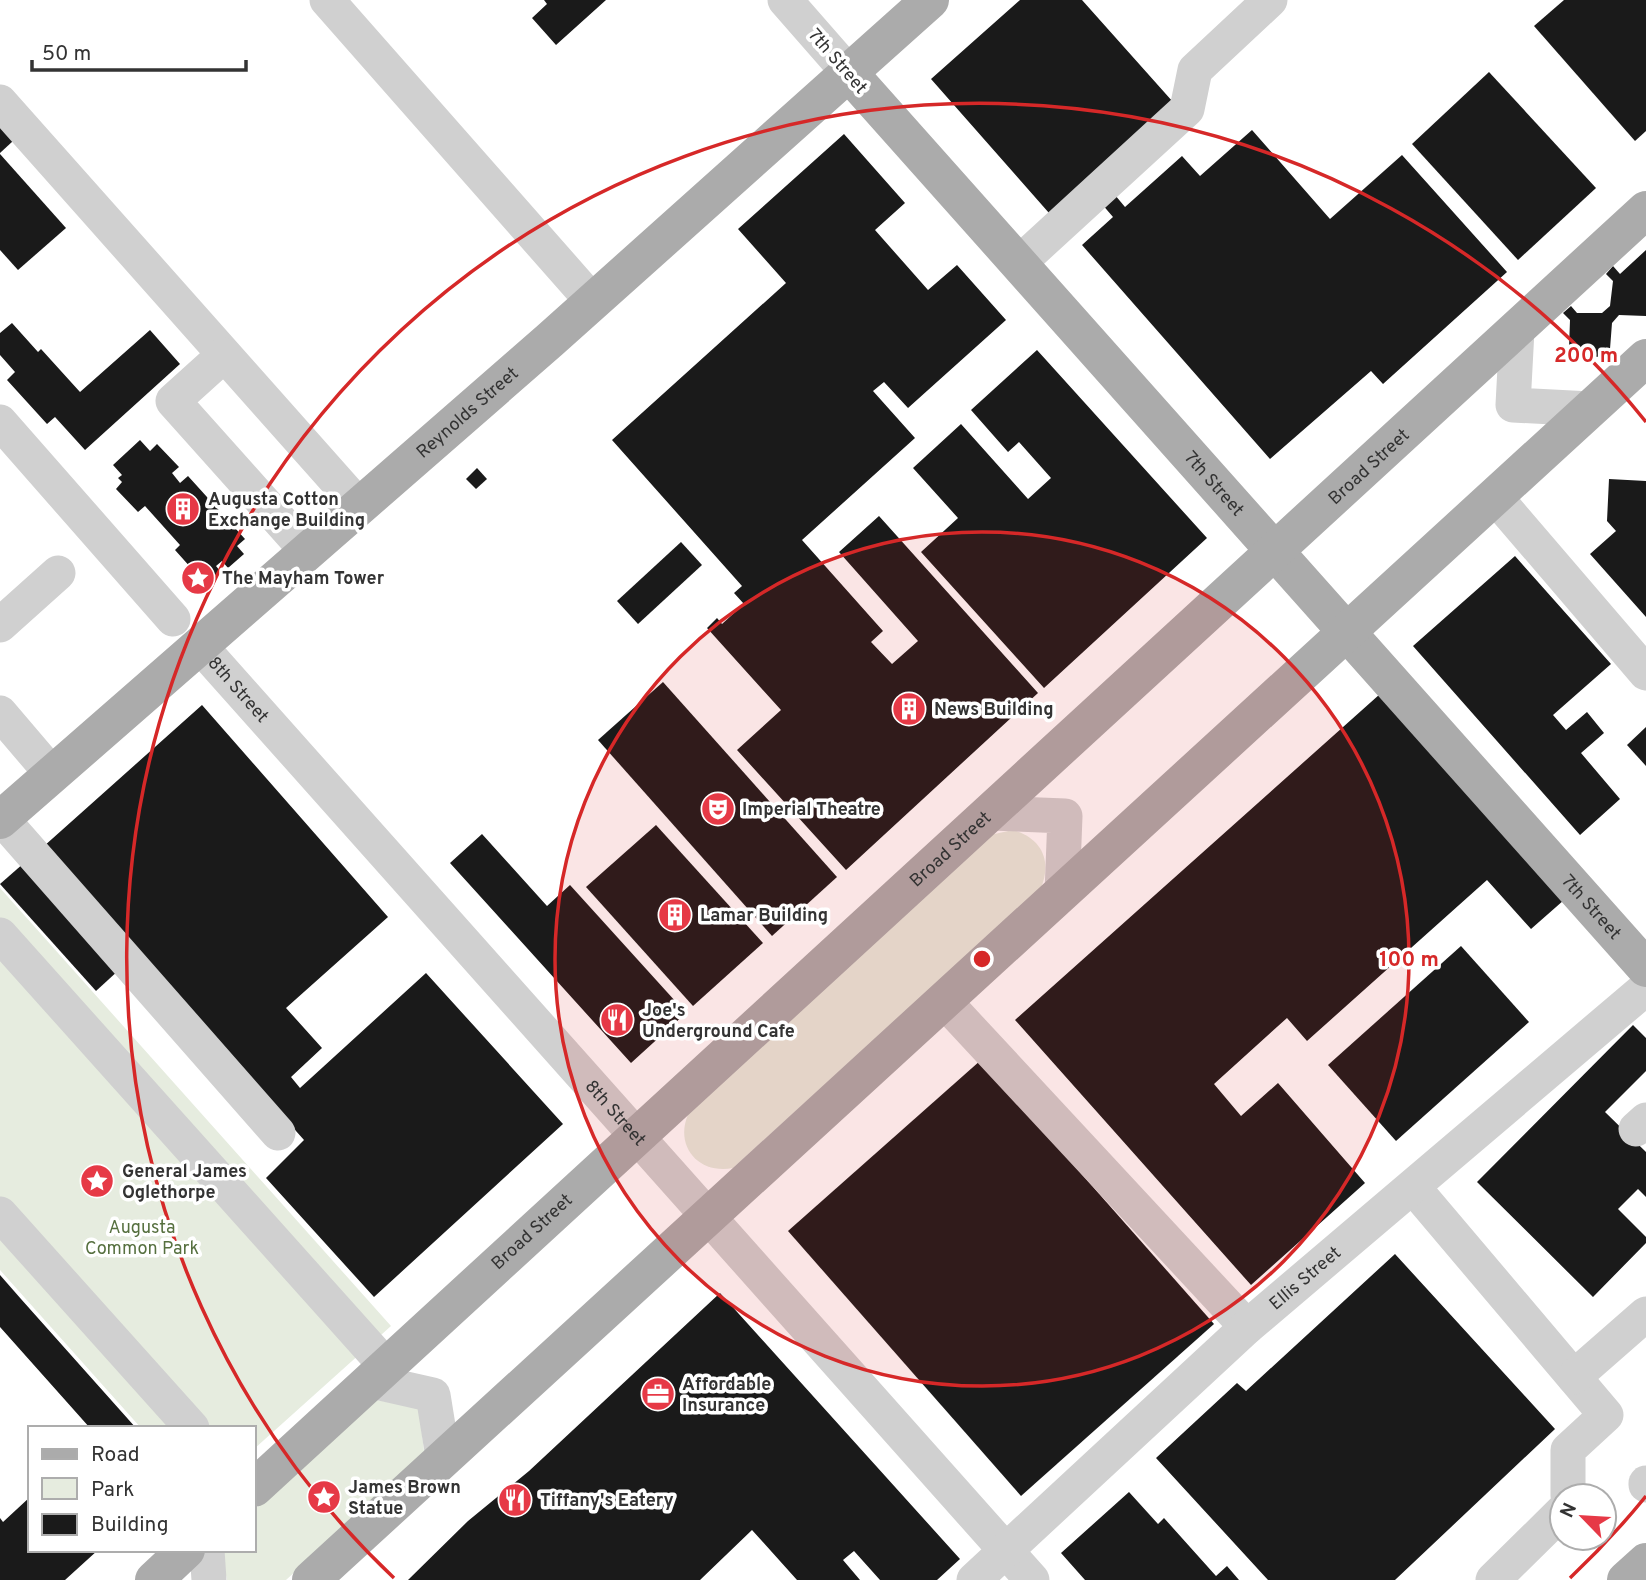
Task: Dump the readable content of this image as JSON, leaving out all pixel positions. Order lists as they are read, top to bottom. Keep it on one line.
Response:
{"streets":{"main road":["7th Street","Reynolds Street","Broad Street"],"street":["8th Street","Ellis Street"]},"crossings":[["7th Street","Reynolds Street"],["7th Street","Broad Street"],["Reynolds Street","8th Street"],["Broad Street","8th Street"],["8th Street","Ellis Street"]],"parks":["Augusta Common Park"],"places":{"building":["Augusta Cotton Exchange Building","News Building","Lamar Building"],"place":["The Mayham Tower","General James Oglethorpe","James Brown Statue"],"theatre":["Imperial Theatre"],"restaurant":["Joe's Underground Cafe","Tiffany's Eatery"],"office":["Affordable Insurance"]},"legend":["Road","Park","Building"],"scale_bar":"50 m","north":"top left","rings":["200 m","100 m"]}
